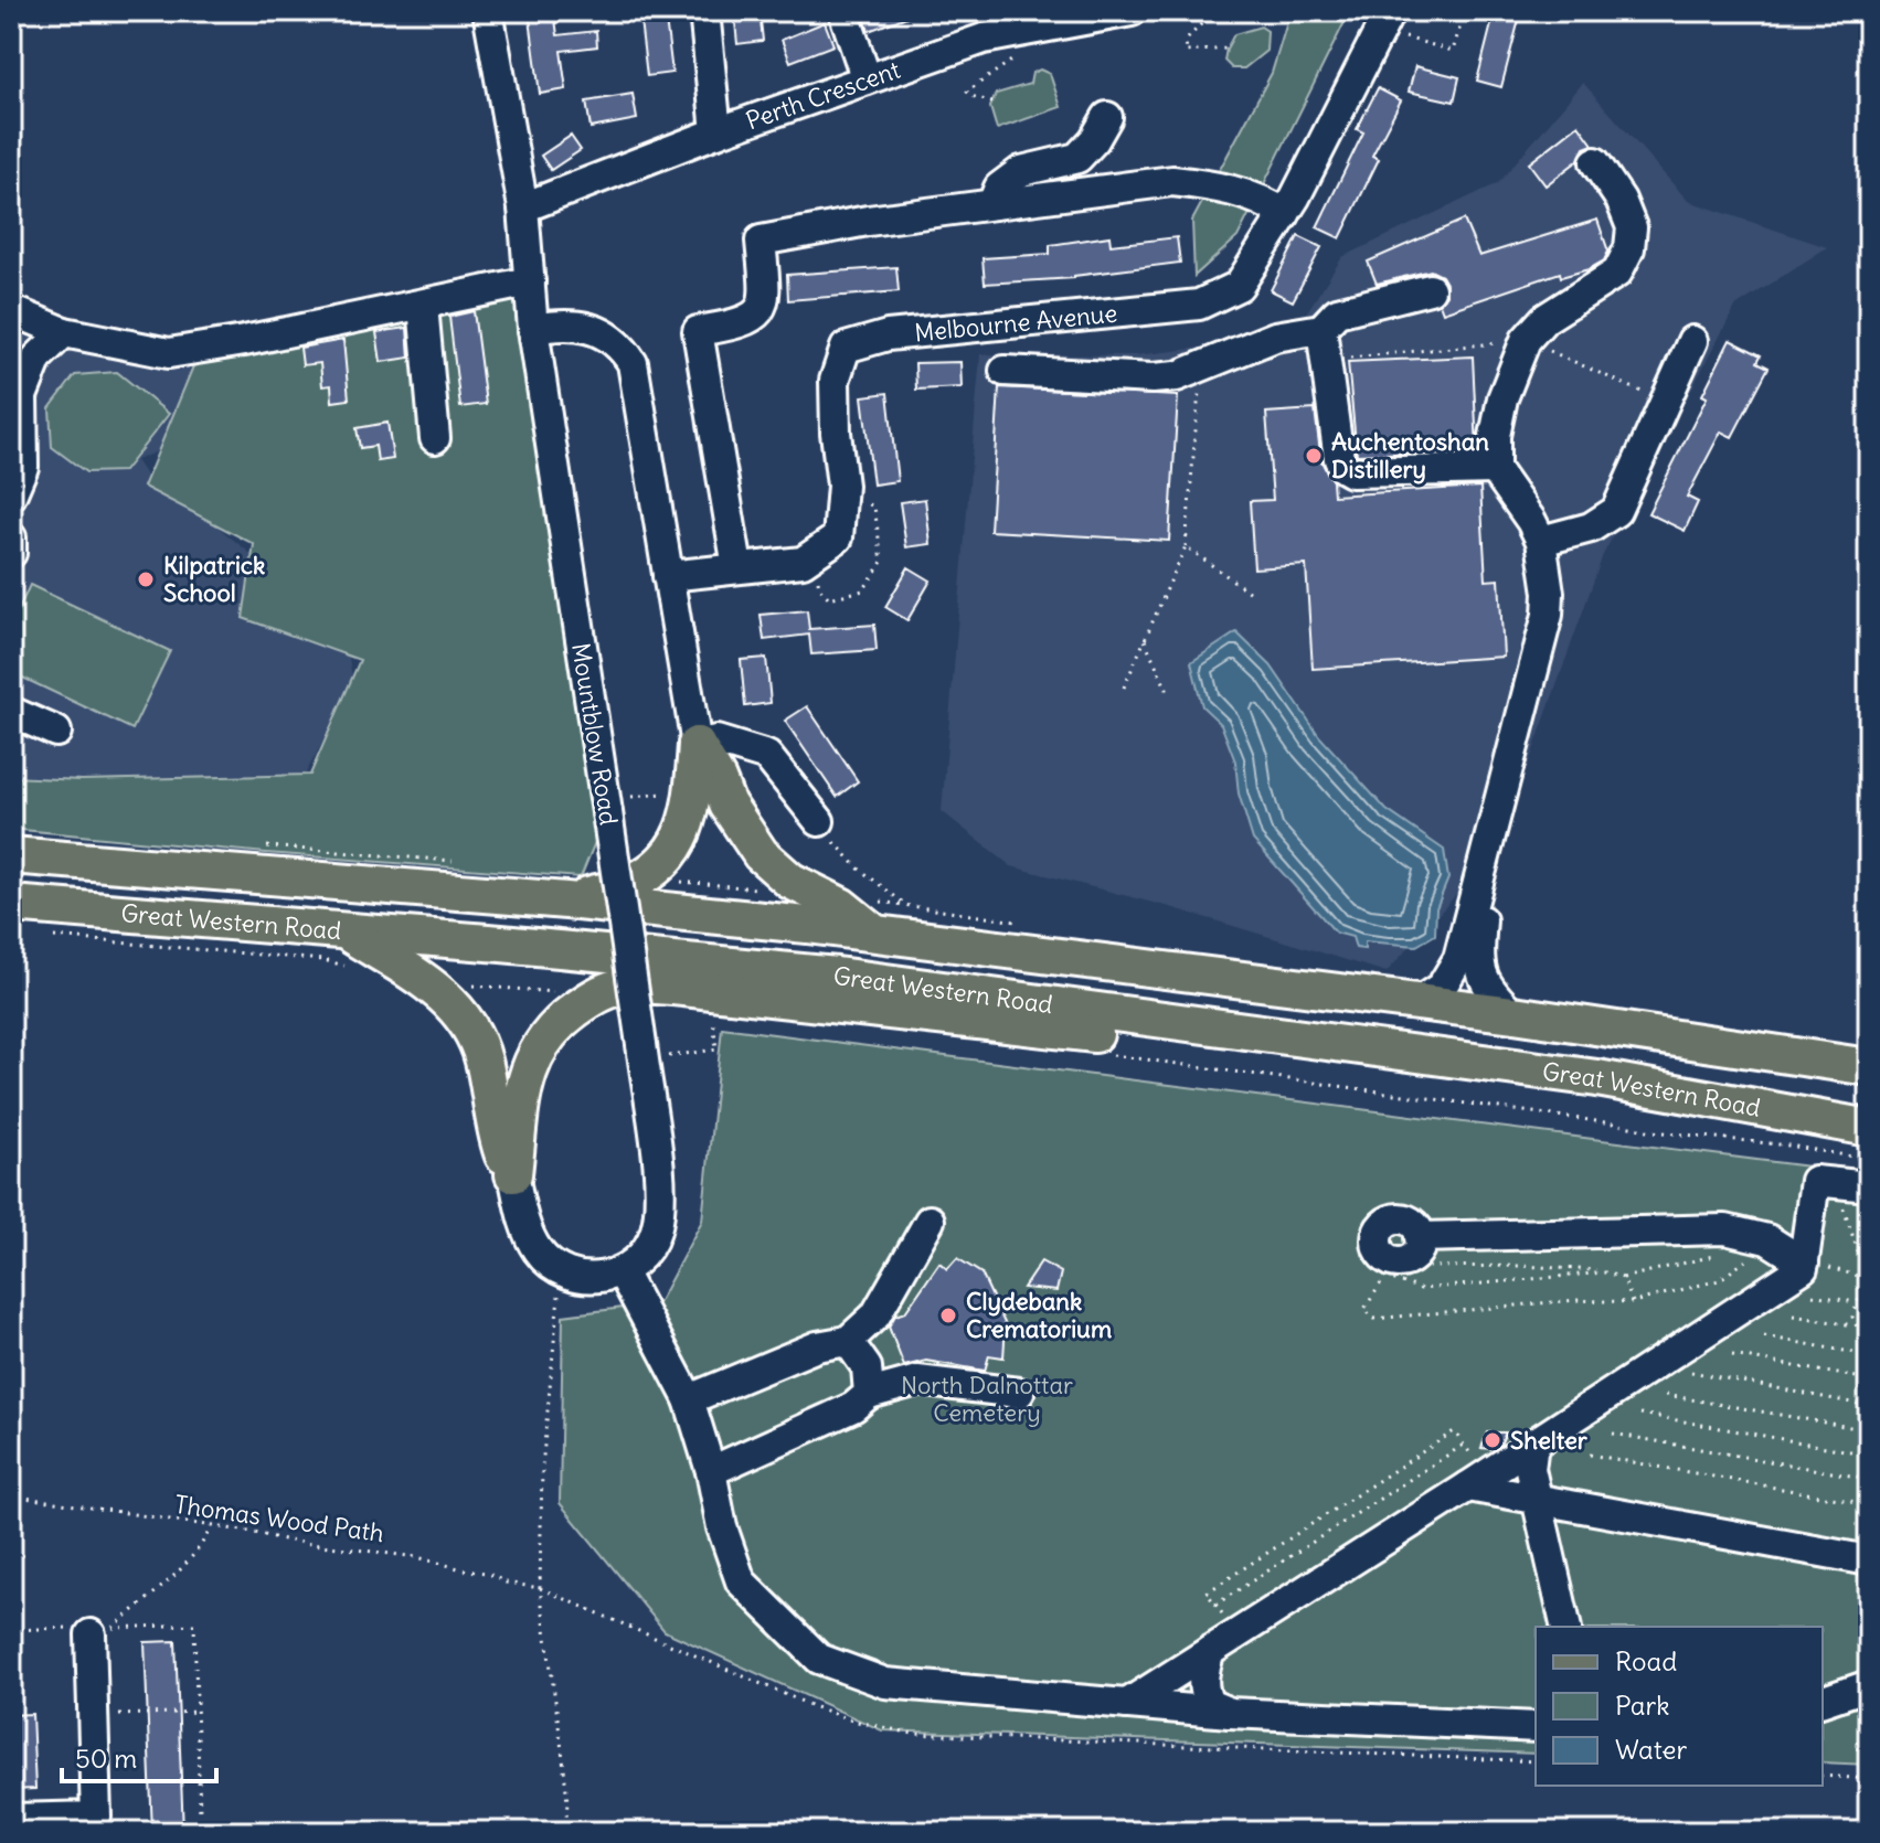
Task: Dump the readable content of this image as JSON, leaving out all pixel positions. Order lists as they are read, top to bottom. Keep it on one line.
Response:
{"streets":{"main road":["Great Western Road"],"street":["Perth Crescent","Melbourne Avenue","Mountblow Road"],"path":["Thomas Wood Path"]},"crossings":[["Perth Crescent","Mountblow Road"]],"parks":["North Dalnottar Cemetery"],"places":["Auchentoshan Distillery","Kilpatrick School","Clydebank Crematorium","Shelter"],"legend":["Road","Park","Water"],"scale_bar":"50 m"}
